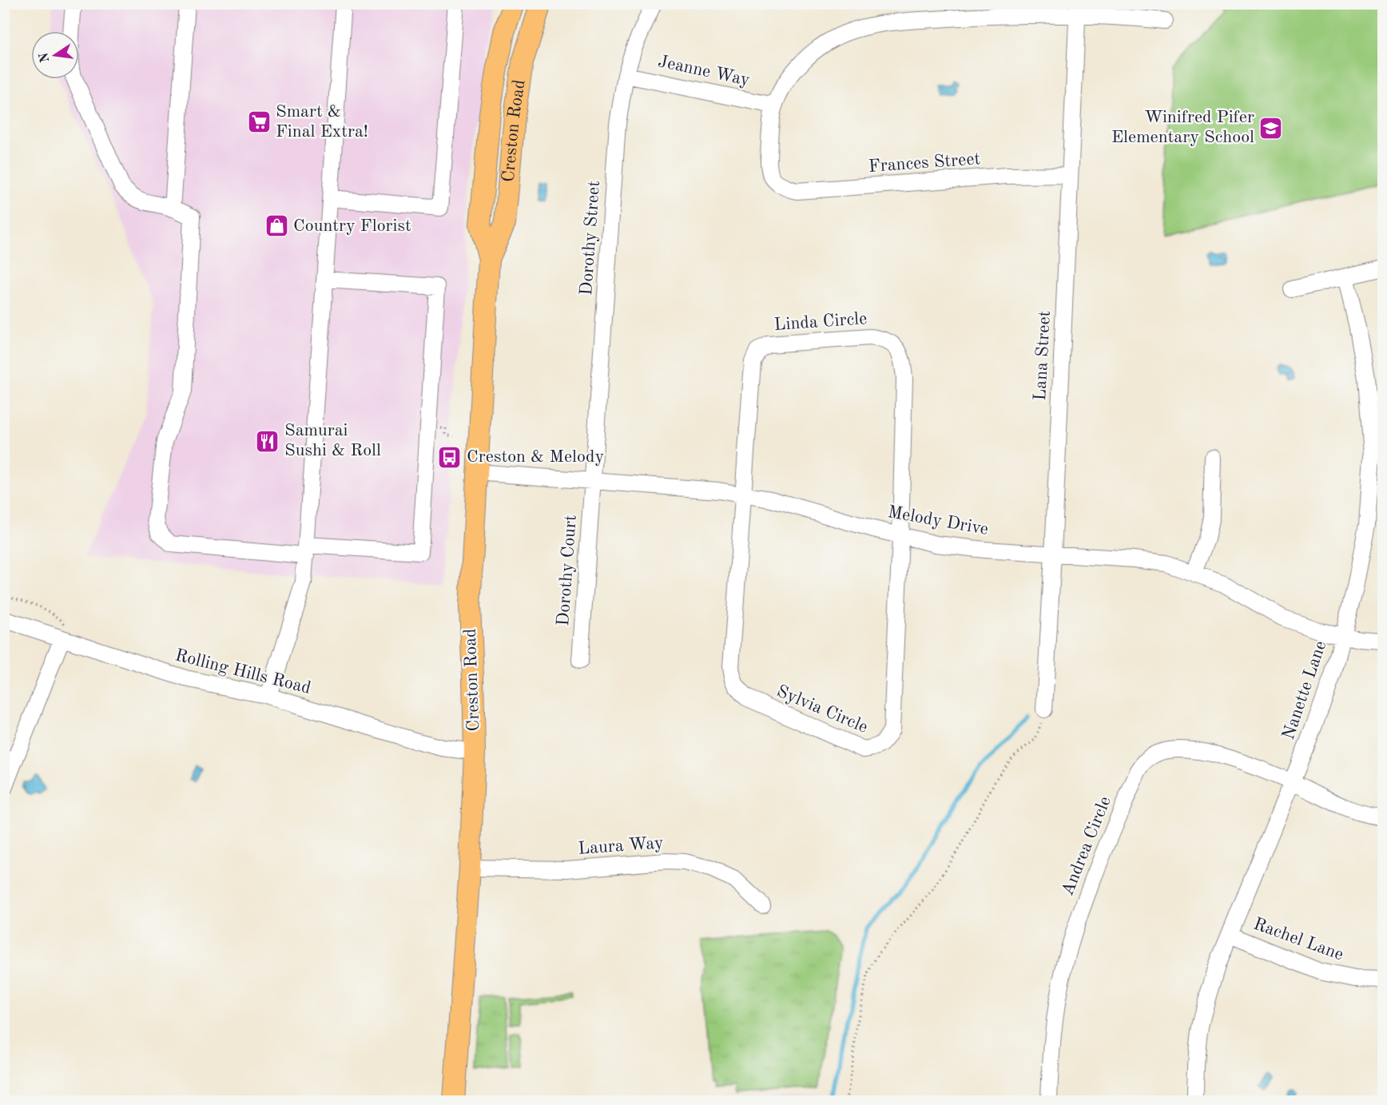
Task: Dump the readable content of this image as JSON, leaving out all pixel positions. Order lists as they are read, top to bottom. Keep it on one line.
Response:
{"streets":{"main road":["Creston Road"],"street":["Jeanne Way","Frances Street","Dorothy Street","Linda Circle","Lana Street","Melody Drive","Dorothy Court","Rolling Hills Road","Nanette Lane","Sylvia Circle","Laura Way","Andrea Circle","Rachel Lane"]},"crossings":[["Jeanne Way","Frances Street"],["Jeanne Way","Dorothy Street"],["Creston Road","Melody Drive"],["Creston Road","Rolling Hills Road"],["Creston Road","Laura Way"],["Frances Street","Lana Street"],["Dorothy Street","Melody Drive"],["Dorothy Street","Dorothy Court"],["Linda Circle","Melody Drive"],["Linda Circle","Sylvia Circle"],["Lana Street","Melody Drive"],["Melody Drive","Dorothy Court"],["Melody Drive","Nanette Lane"],["Melody Drive","Sylvia Circle"],["Nanette Lane","Andrea Circle"],["Nanette Lane","Rachel Lane"]],"places":{"supermarket":["Smart & Final Extra!"],"school or university":["Winifred Pifer Elementary School"],"shop":["Country Florist"],"restaurant":["Samurai Sushi & Roll"],"bus stop":["Creston & Melody"]},"north":"left"}
